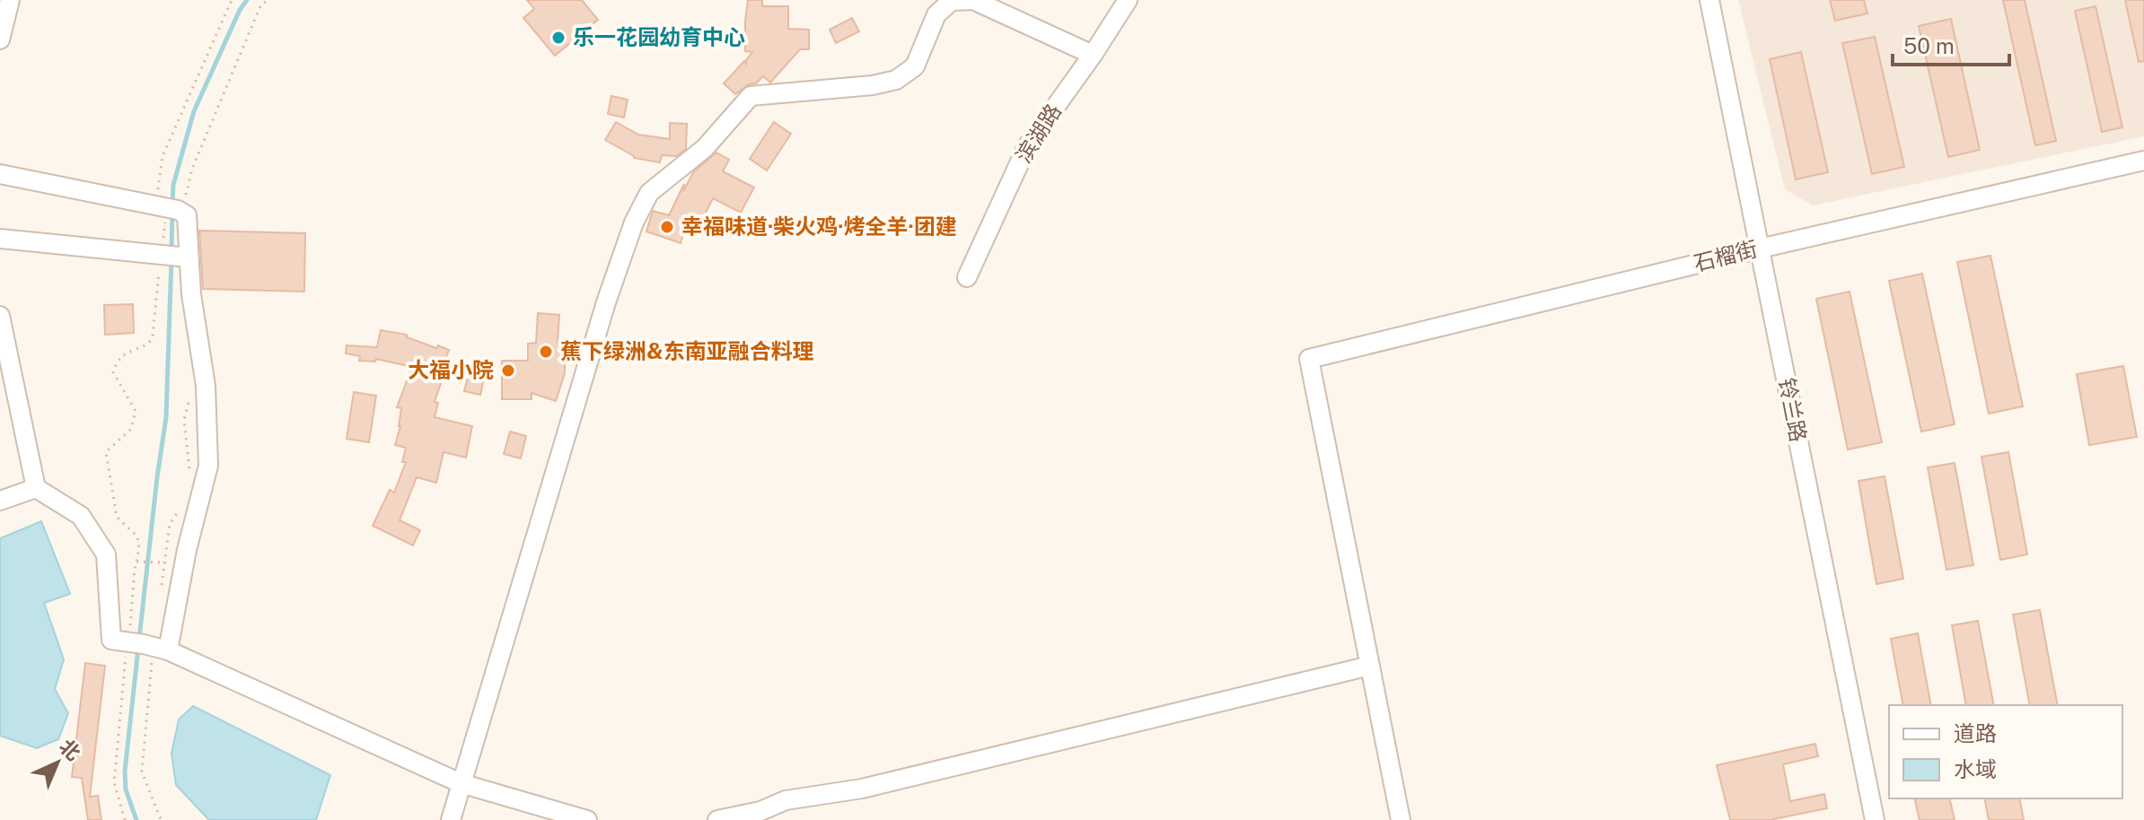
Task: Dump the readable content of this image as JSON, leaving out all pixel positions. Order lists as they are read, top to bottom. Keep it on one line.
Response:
{"streets":{"street":["滨湖路","石榴街","铃兰路"]},"crossings":[["石榴街","铃兰路"]],"places":["乐一花园幼育中心","幸福味道·柴火鸡·烤全羊·团建","蕉下绿洲&东南亚融合料理","大福小院"],"legend":["道路","水域"],"scale_bar":"50 m","north":"top right"}
